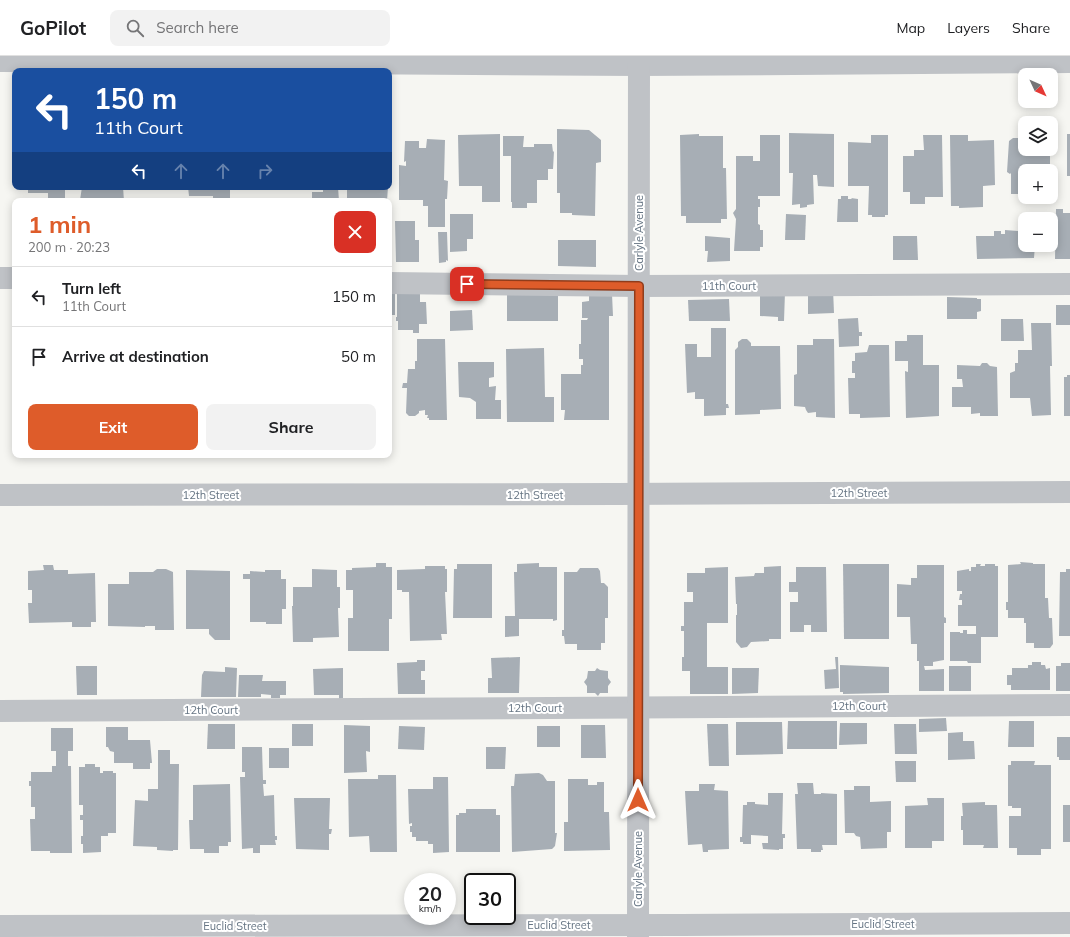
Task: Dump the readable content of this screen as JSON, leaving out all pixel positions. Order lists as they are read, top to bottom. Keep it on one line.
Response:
{"streets":{"street":["Carlyle Avenue","11th Court","12th Street","12th Court","Euclid Street"]},"crossings":[["Carlyle Avenue","11th Court"],["Carlyle Avenue","12th Street"],["Carlyle Avenue","12th Court"],["Carlyle Avenue","Euclid Street"]],"north":"bottom right","page":{"header":"GoPilot","search":"Search here","nav":["Map","Layers","Share"],"map_buttons":["+","−"],"turn":["150 m","11th Court"],"heading":["1 min","200 m · 20:23"],"list":[{"name":"Turn left","note":"11th Court","value":"150 m"},{"name":"Arrive at destination","value":"50 m"}],"buttons":["Exit","Share"],"speed":"20 km/h","limit":"30"}}
